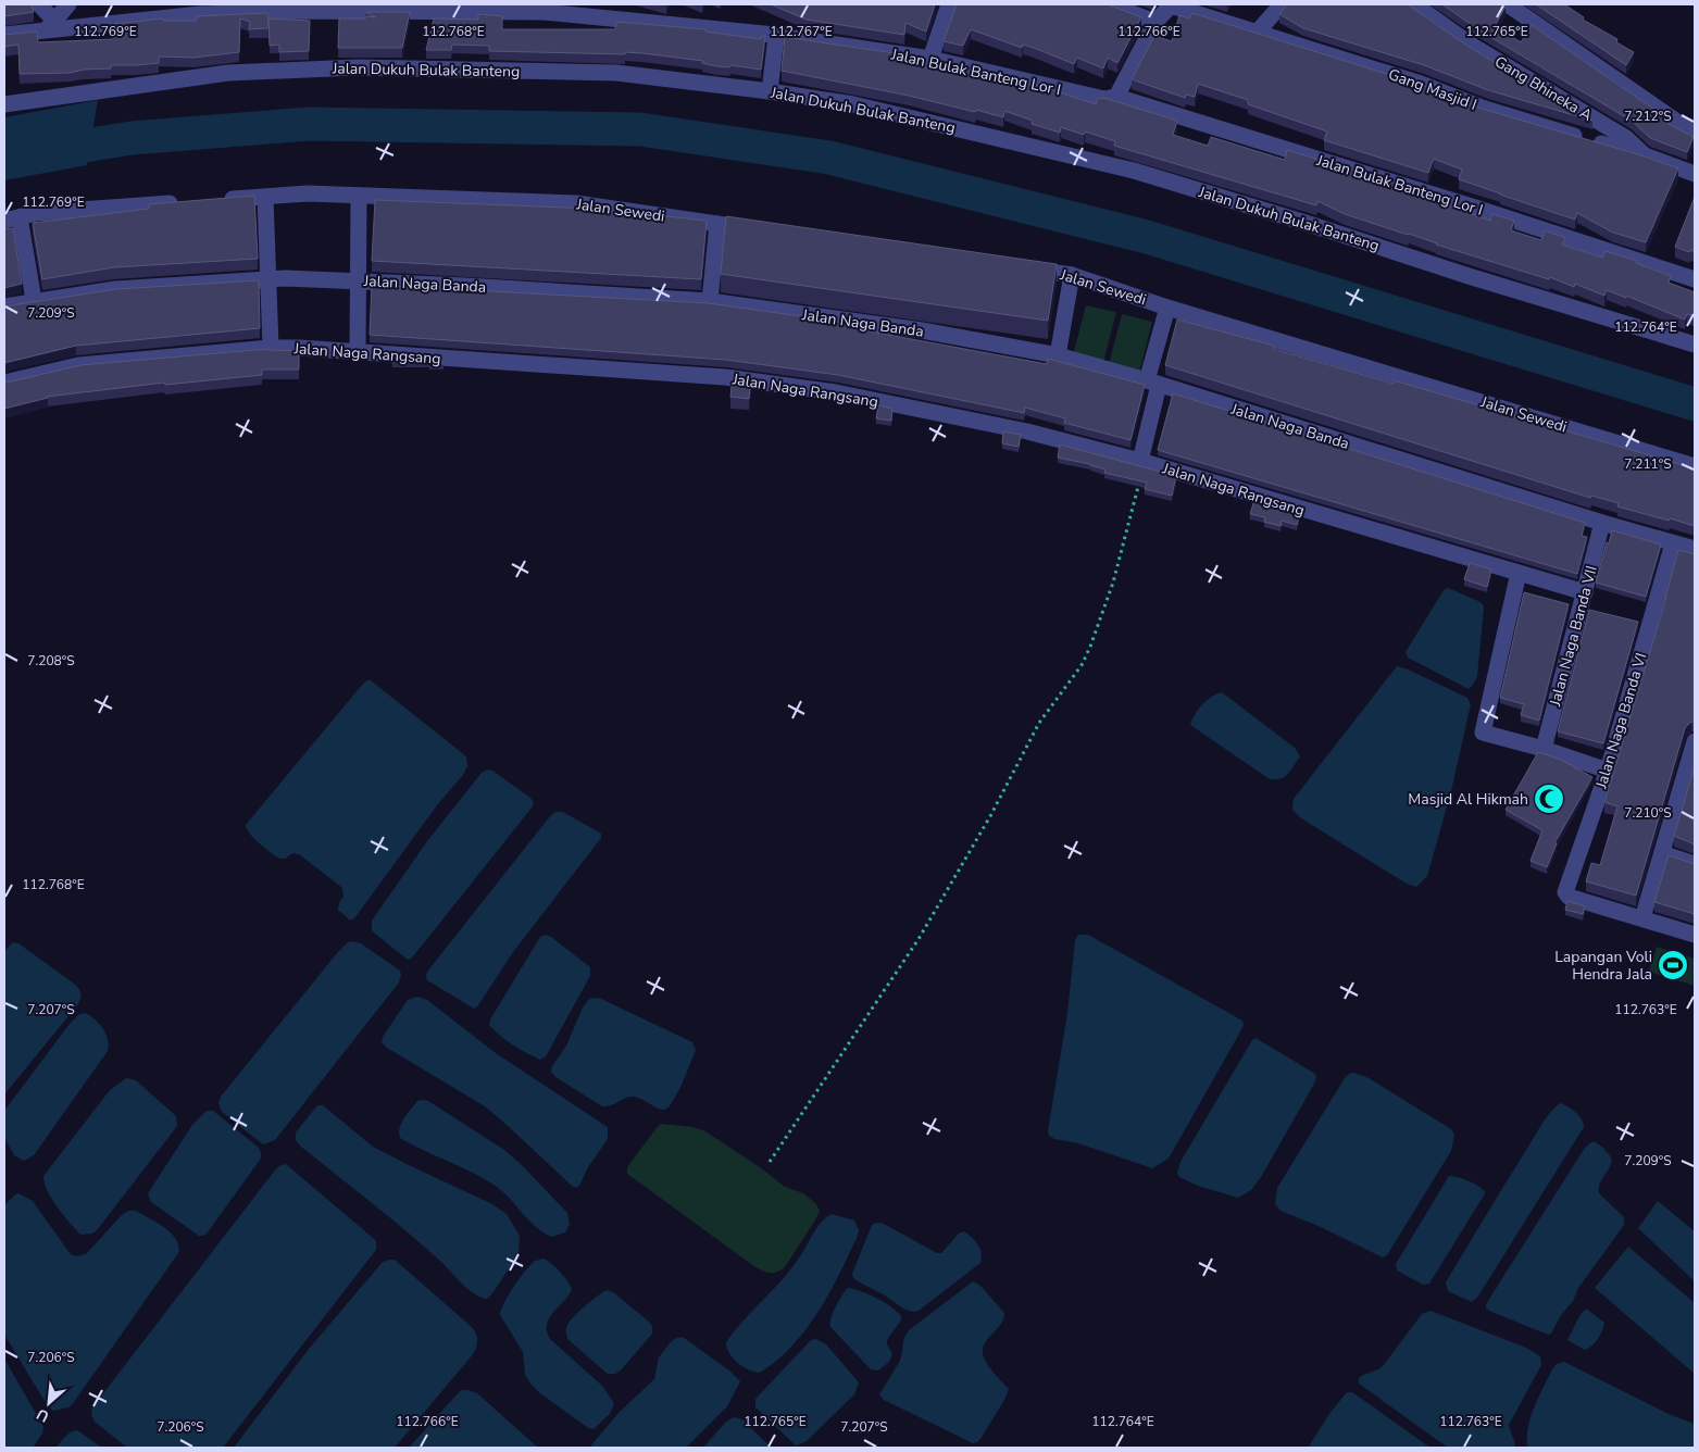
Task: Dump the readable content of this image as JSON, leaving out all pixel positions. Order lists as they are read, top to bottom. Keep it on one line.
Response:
{"streets":{"street":["Jalan Dukuh Bulak Banteng","Jalan Bulak Banteng Lor I","Gang Bhineka A","Gang Masjid I","Jalan Sewedi","Jalan Naga Banda","Jalan Naga Rangsang","Jalan Naga Banda VII","Jalan Naga Banda VI"]},"crossings":[["Gang Bhineka A","Gang Masjid I"],["Jalan Naga Banda","Jalan Naga Banda VII"],["Jalan Naga Banda","Jalan Naga Banda VI"],["Jalan Naga Rangsang","Jalan Naga Banda VII"]],"places":{"mosque":["Masjid Al Hikmah"],"sports":["Lapangan Voli Hendra Jala"]},"north":"bottom left","coordinates":["112.769°E","112.768°E","112.767°E","112.766°E","112.765°E","7.212°S","7.209°S","112.764°E","7.211°S","7.208°S","7.210°S","112.763°E","7.207°S","7.206°S"]}
